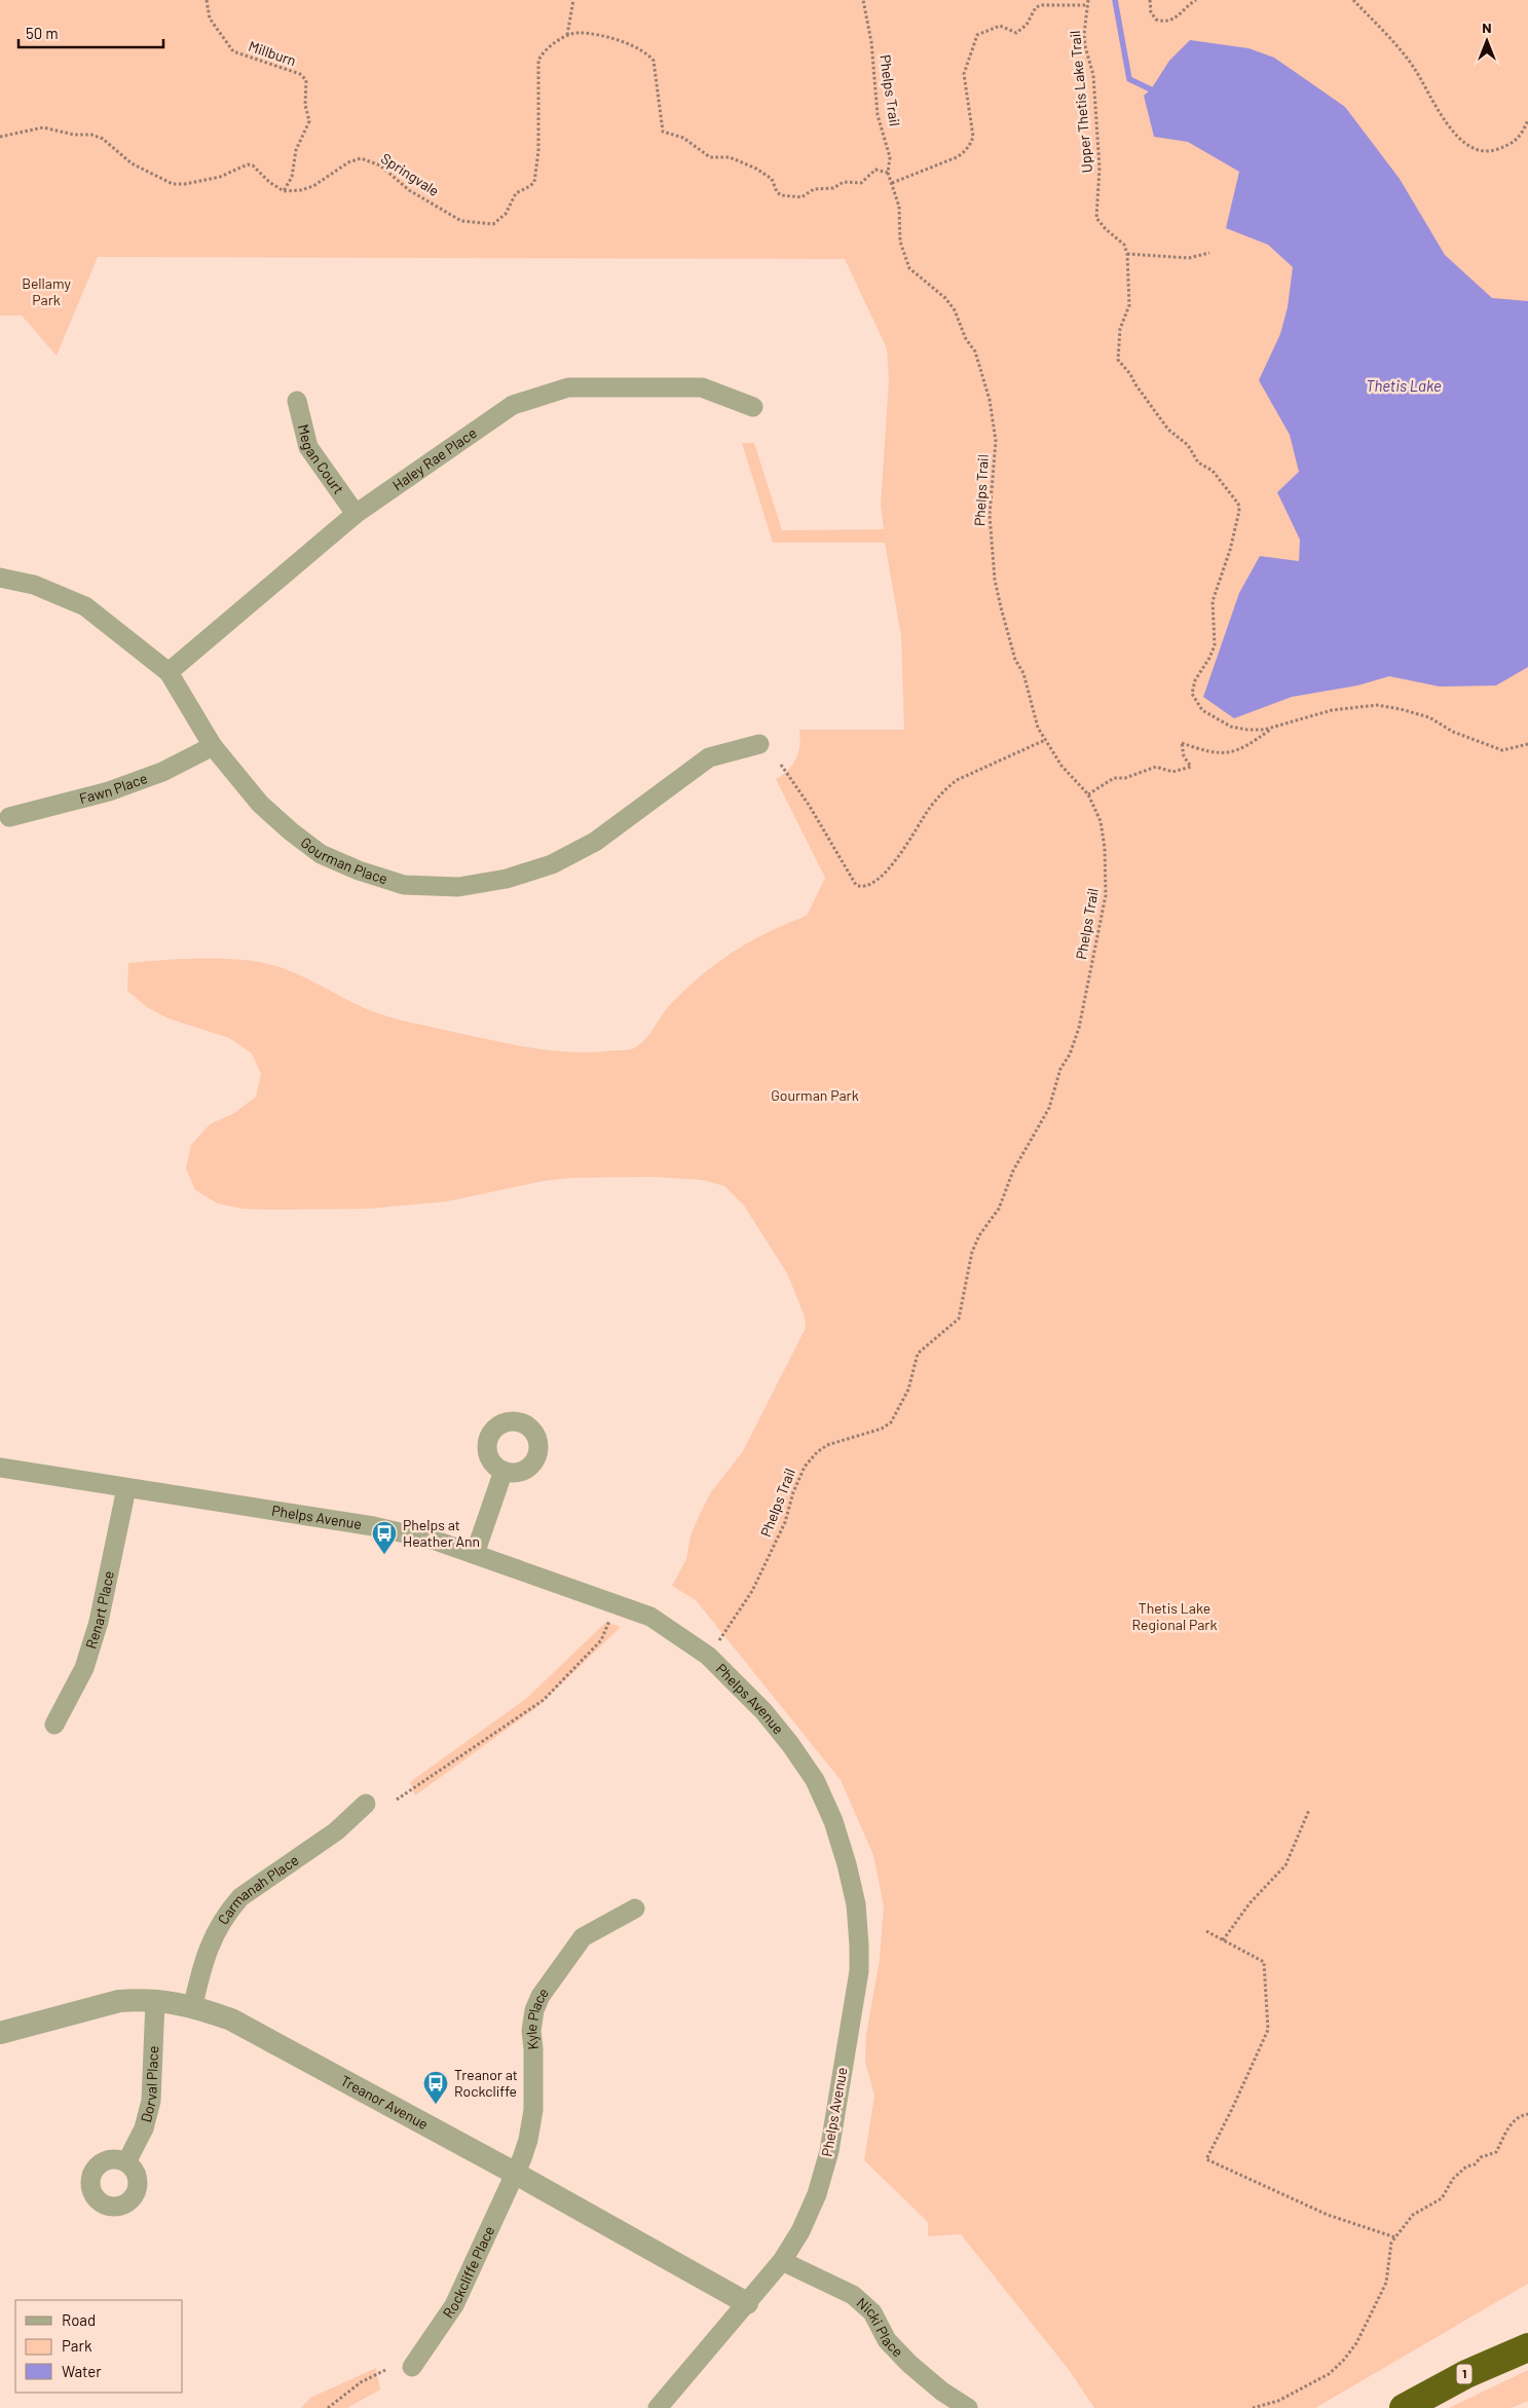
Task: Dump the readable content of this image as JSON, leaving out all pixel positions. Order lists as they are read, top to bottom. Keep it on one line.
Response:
{"streets":{"highway":["1"],"street":["Haley Rae Place","Megan Court","Fawn Place","Gourman Place","Phelps Avenue","Renart Place","Carmanah Place","Kyle Place","Dorval Place","Treanor Avenue","Rockcliffe Place","Nicki Place"],"path":["Millburn","Phelps Trail","Upper Thetis Lake Trail","Springvale"]},"crossings":[["Millburn","Springvale"],["Phelps Trail","Phelps Avenue"],["Haley Rae Place","Megan Court"],["Haley Rae Place","Gourman Place"],["Fawn Place","Gourman Place"],["Phelps Avenue","Renart Place"],["Phelps Avenue","Treanor Avenue"],["Phelps Avenue","Nicki Place"],["Carmanah Place","Treanor Avenue"],["Kyle Place","Treanor Avenue"],["Kyle Place","Rockcliffe Place"],["Dorval Place","Treanor Avenue"],["Treanor Avenue","Rockcliffe Place"]],"water":["Thetis Lake"],"parks":["Bellamy Park","Gourman Park","Thetis Lake Regional Park"],"places":{"bus stop":["Phelps at Heather Ann","Treanor at Rockcliffe"]},"legend":["Road","Park","Water"],"scale_bar":"50 m","north":"top"}
